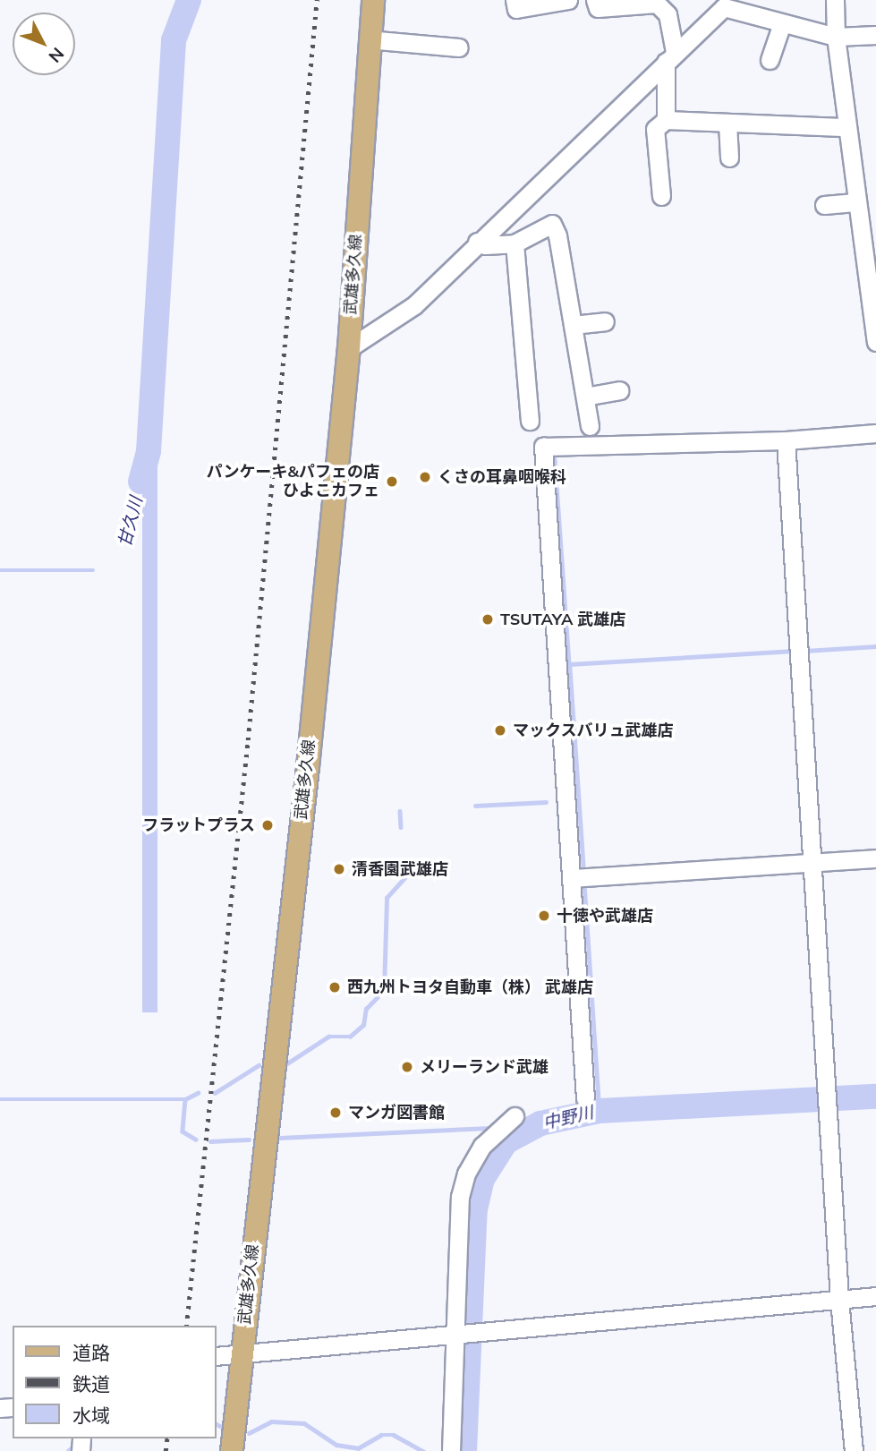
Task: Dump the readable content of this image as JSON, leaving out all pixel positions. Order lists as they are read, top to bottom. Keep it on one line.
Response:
{"streets":{"main road":["武雄多久線"]},"water":["甘久川","中野川"],"places":["くさの耳鼻咽喉科","パンケーキ&パフェの店 ひよこカフェ","TSUTAYA 武雄店","マックスバリュ武雄店","フラットプラス","清香園武雄店","十徳や武雄店","西九州トヨタ自動車（株） 武雄店","メリーランド武雄","マンガ図書館"],"legend":["道路","鉄道","水域"],"north":"bottom right"}
